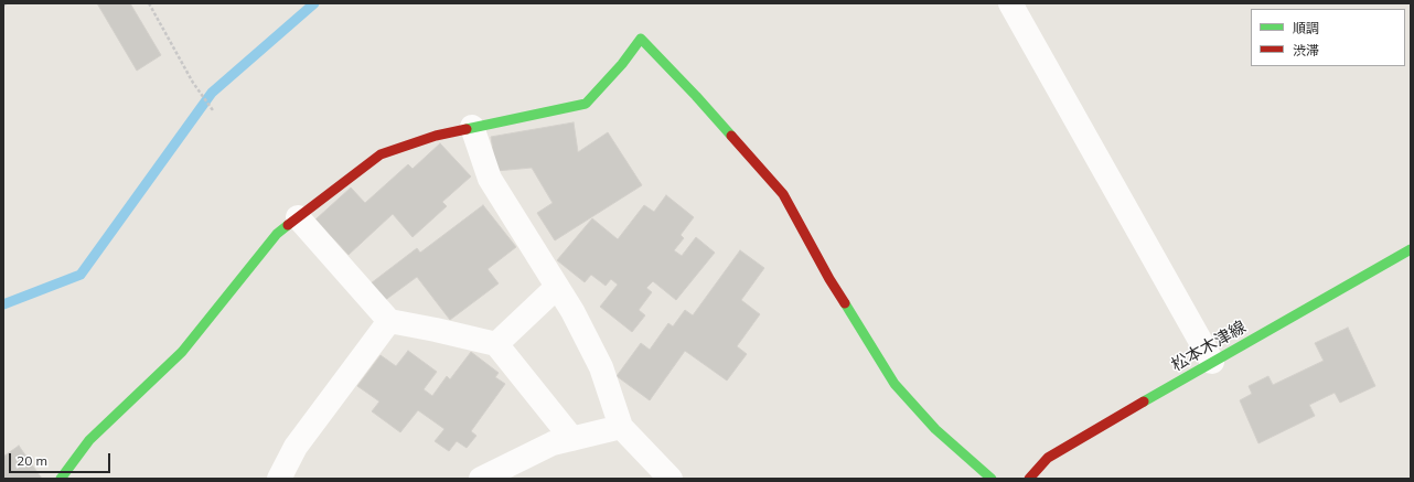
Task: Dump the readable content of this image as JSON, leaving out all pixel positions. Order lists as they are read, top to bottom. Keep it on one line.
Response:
{"streets":{"street":["松本木津線"]},"legend":["順調","渋滞"],"scale_bar":"20 m"}
